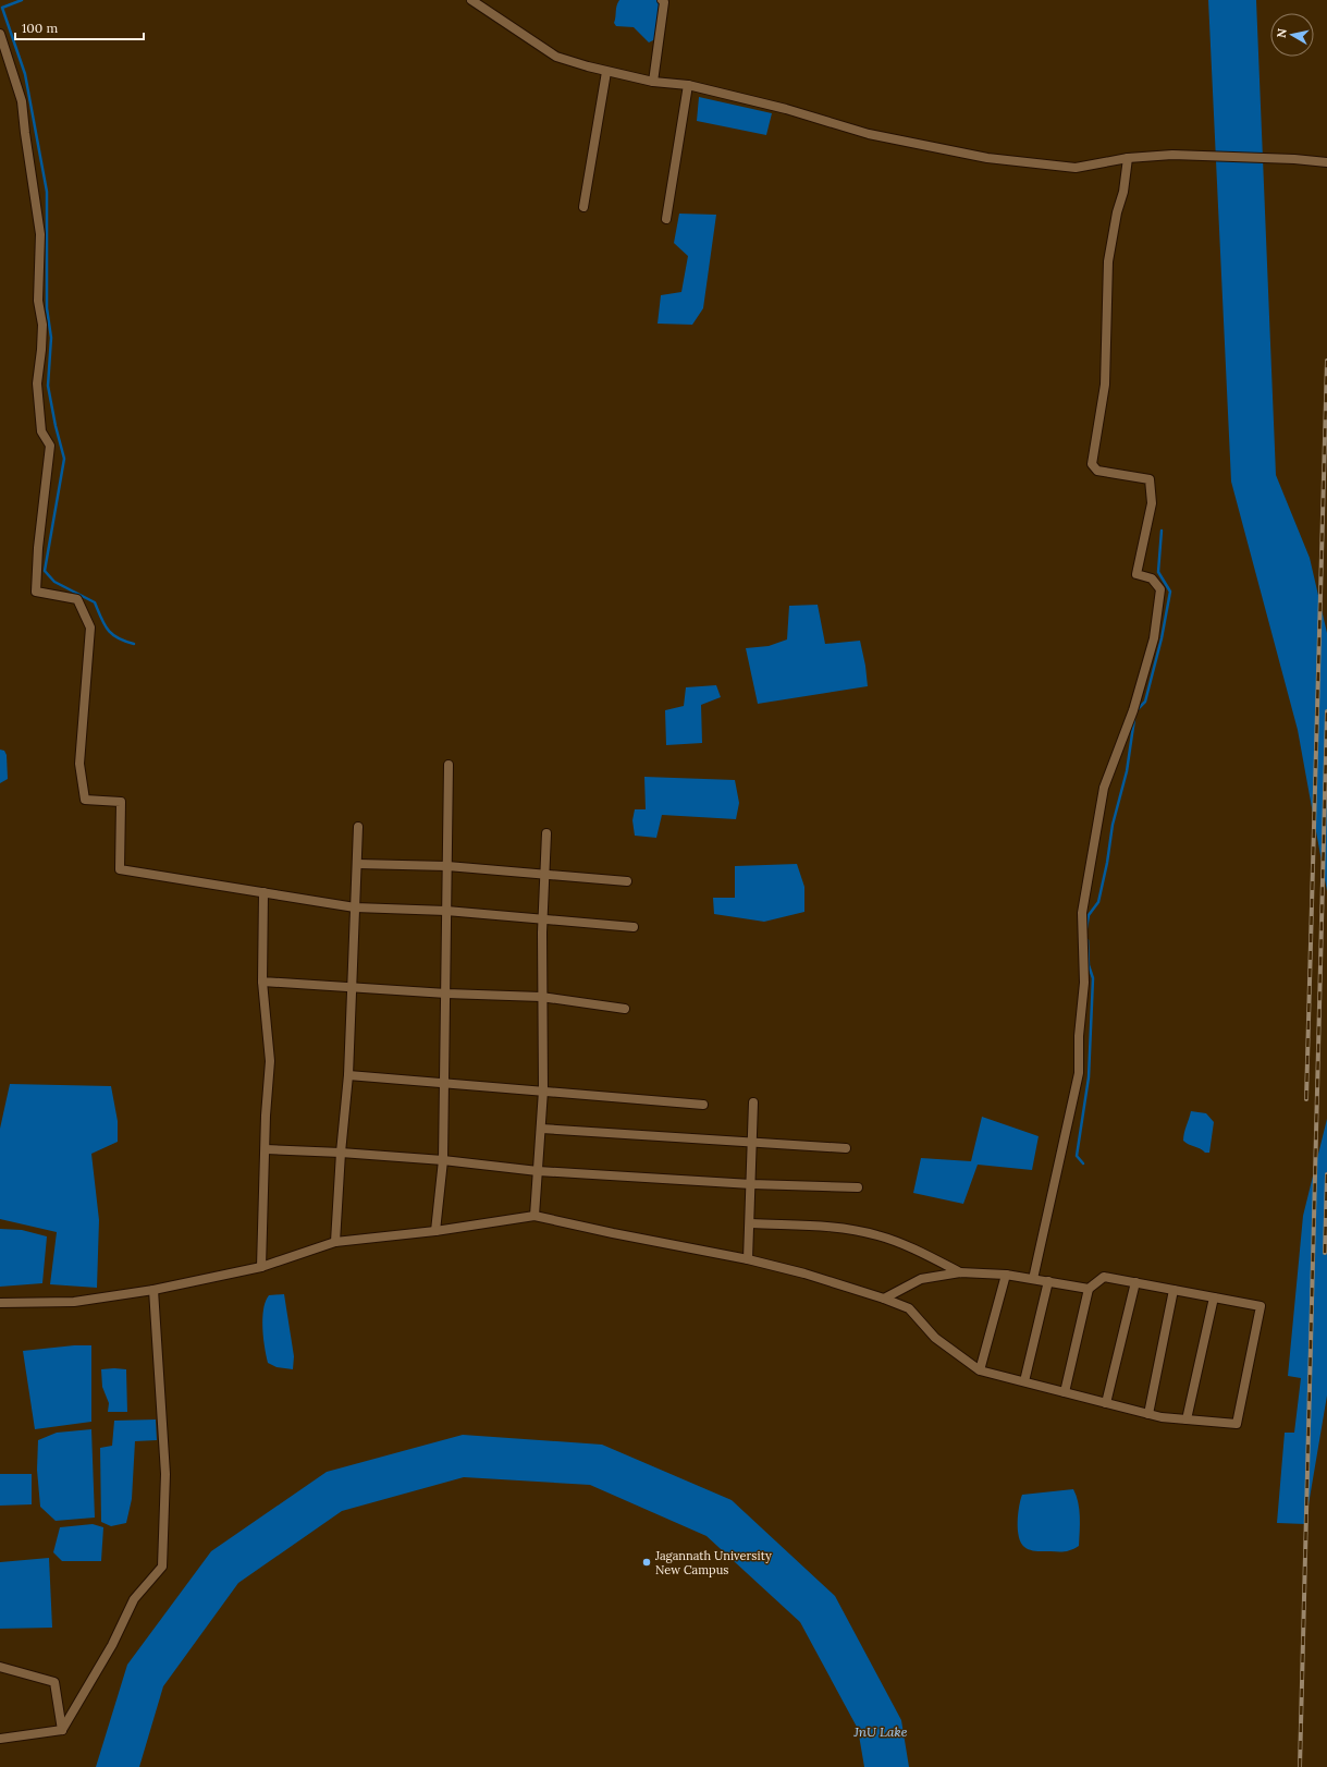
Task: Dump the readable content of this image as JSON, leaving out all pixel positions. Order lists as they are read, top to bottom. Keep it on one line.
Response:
{"water":["JnU Lake"],"places":["Jagannath University New Campus"],"scale_bar":"100 m","north":"left"}
